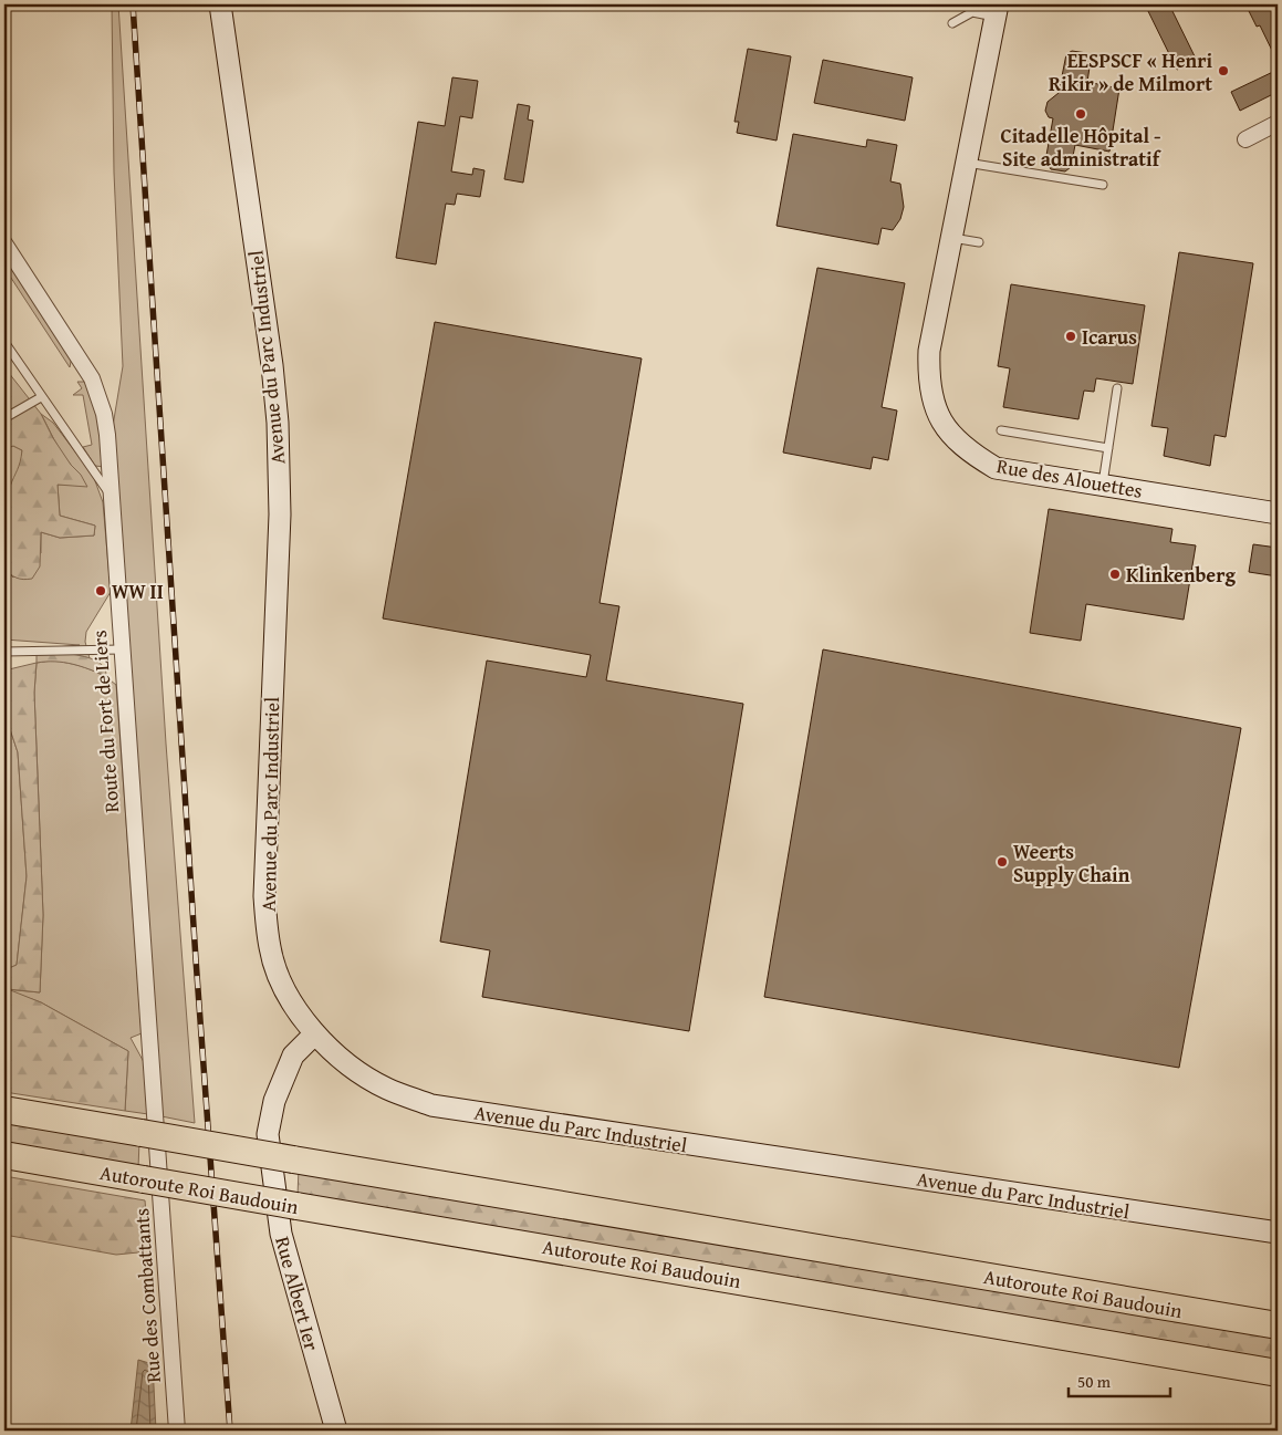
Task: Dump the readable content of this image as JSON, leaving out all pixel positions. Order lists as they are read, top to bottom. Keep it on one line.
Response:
{"streets":{"highway":["Autoroute Roi Baudouin"],"street":["Avenue du Parc Industriel","Rue des Alouettes","Route du Fort de Liers","Rue Albert Ier","Rue des Combattants"]},"crossings":[["Avenue du Parc Industriel","Rue Albert Ier"],["Route du Fort de Liers","Rue des Combattants"]],"places":["EESPSCF « Henri Rikir » de Milmort","Citadelle Hôpital - Site administratif","Icarus","Klinkenberg","WW II","Weerts Supply Chain"],"scale_bar":"50 m"}
